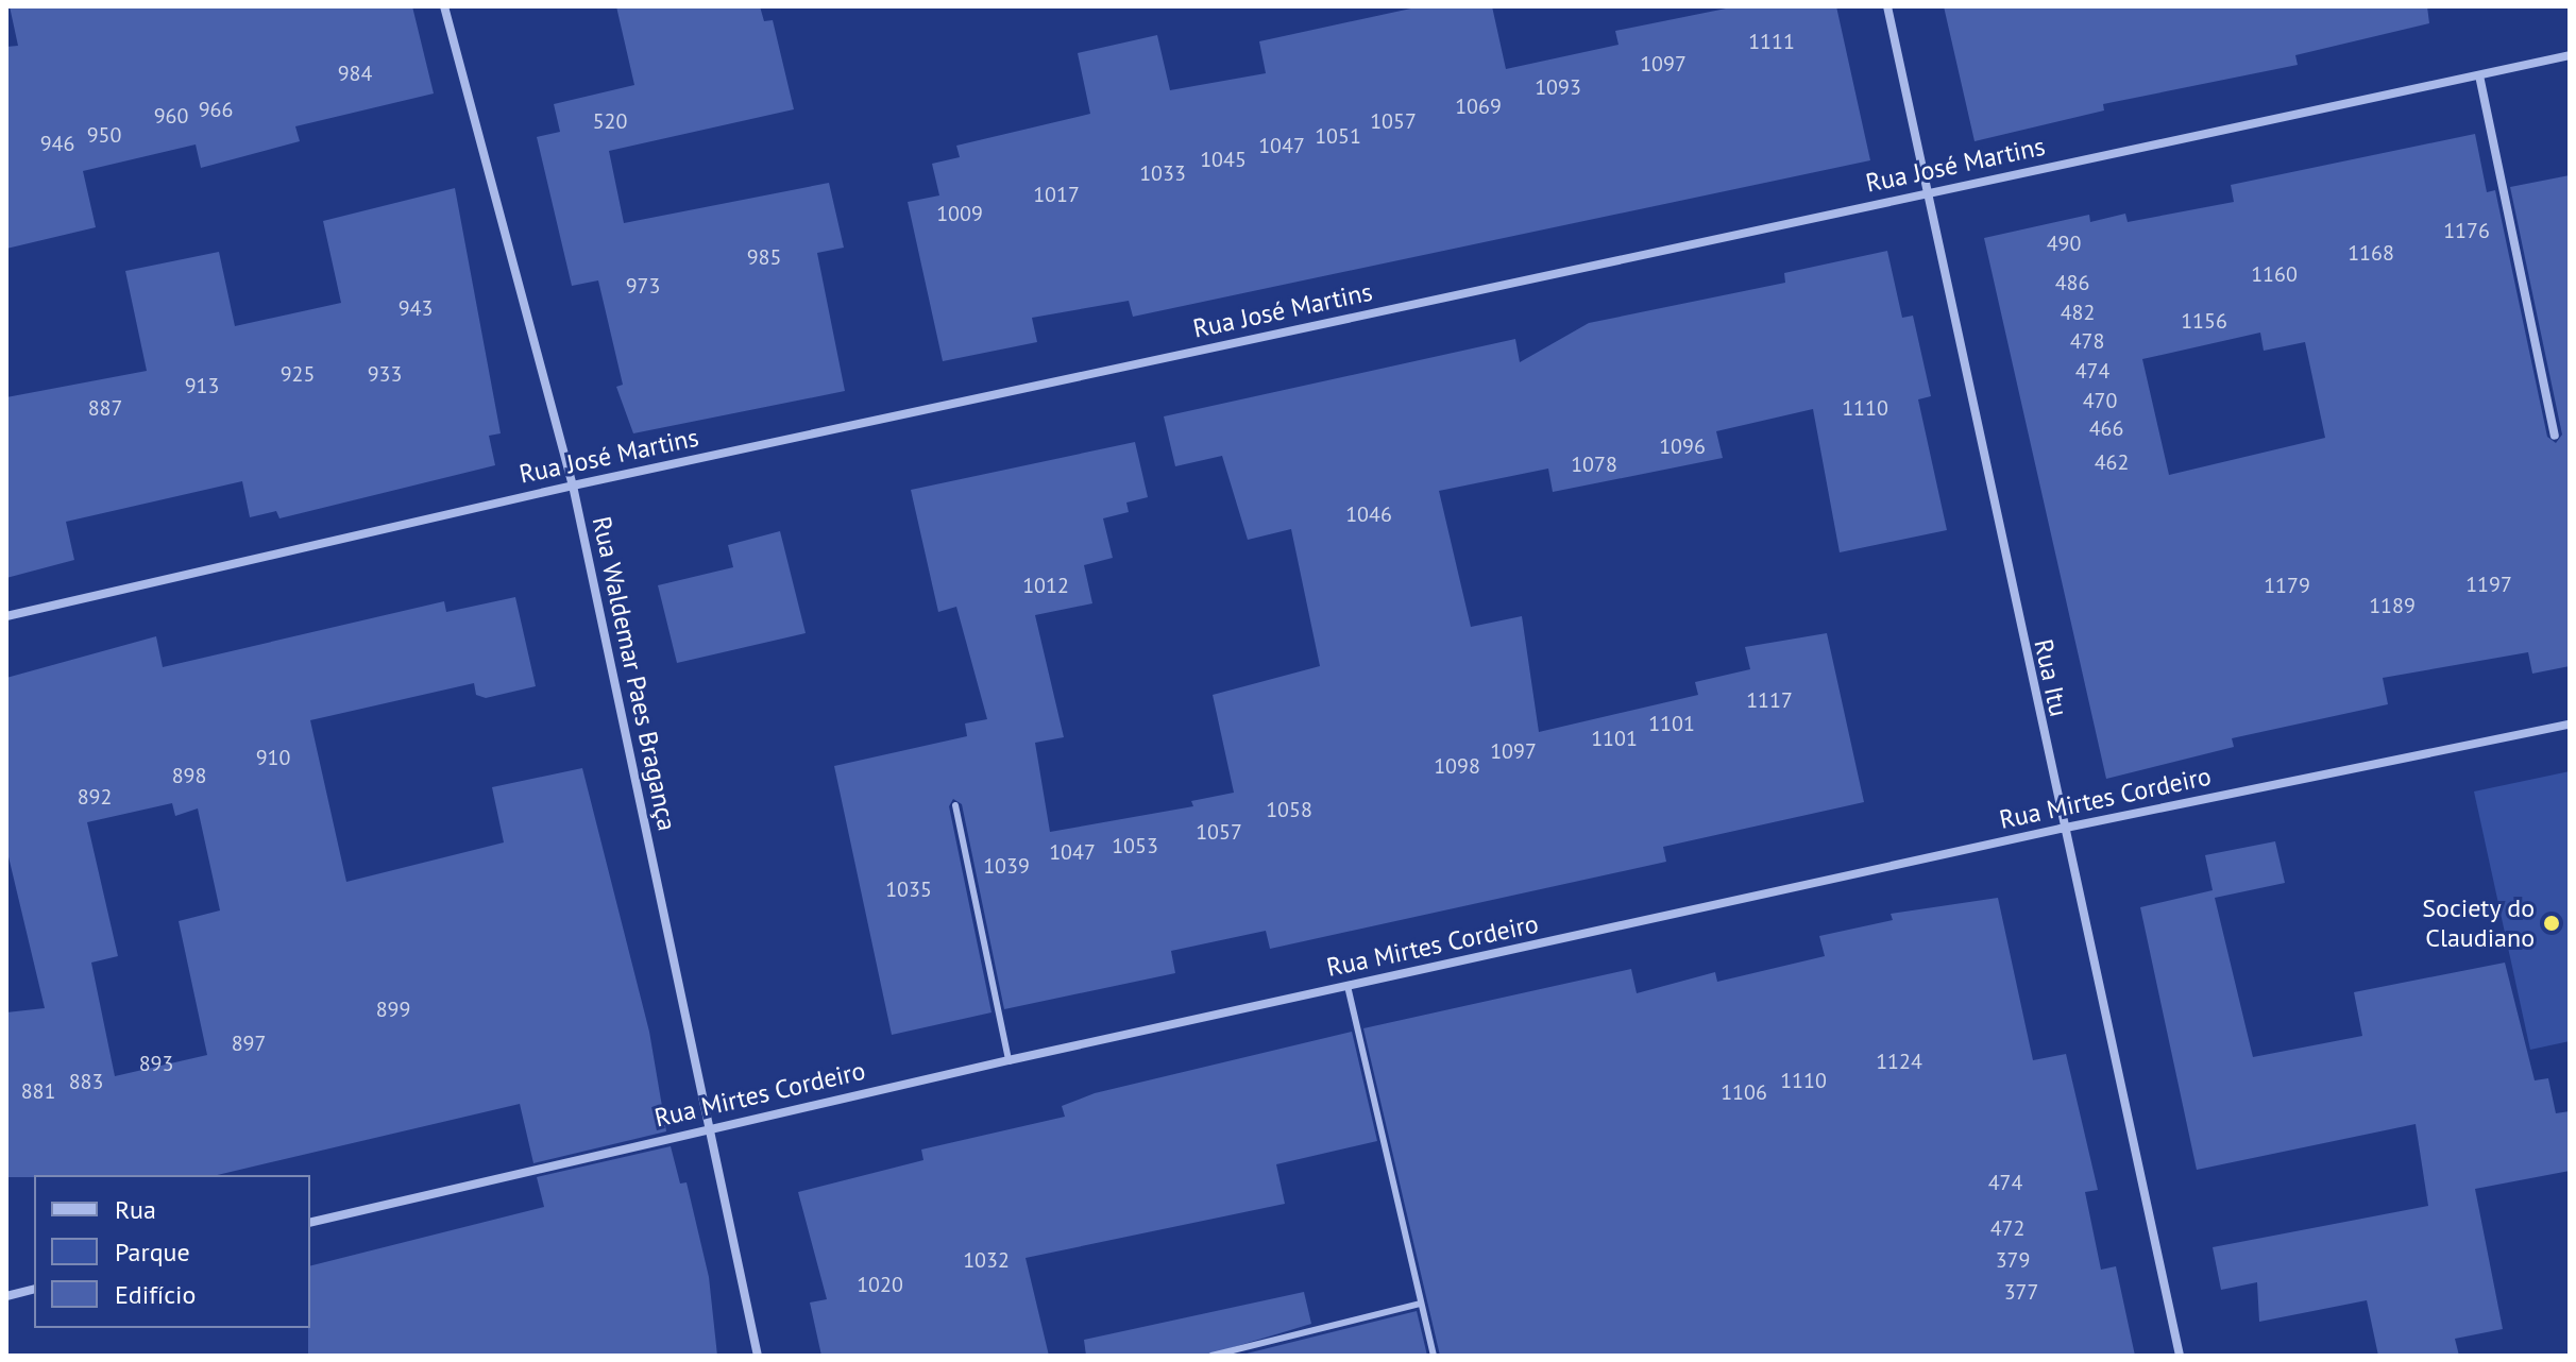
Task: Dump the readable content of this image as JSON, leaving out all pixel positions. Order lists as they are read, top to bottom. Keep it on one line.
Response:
{"streets":{"street":["Rua José Martins","Rua Waldemar Paes Bragança","Rua Itu","Rua Mirtes Cordeiro"]},"crossings":[["Rua José Martins","Rua Waldemar Paes Bragança"],["Rua José Martins","Rua Itu"],["Rua Waldemar Paes Bragança","Rua Mirtes Cordeiro"],["Rua Itu","Rua Mirtes Cordeiro"]],"places":["Society do Claudiano"],"house_numbers":["1111","1097","984","1093","1069","966","960","520","1057","950","1051","946","1047","1045","1033","1017","1009","1176","490","1168","985","1160","486","973","943","482","1156","478","474","925","933","913","470","887","1110","466","1096","462","1078","1046","1197","1012","1179","1189","1117","1101","1101","1097","910","1098","898","892","1058","1057","1053","1047","1039","1035","899","897","1124","893","1110","883","881","1106","474","472","1032","379","1020","377"],"legend":["Rua","Parque","Edifício"]}
